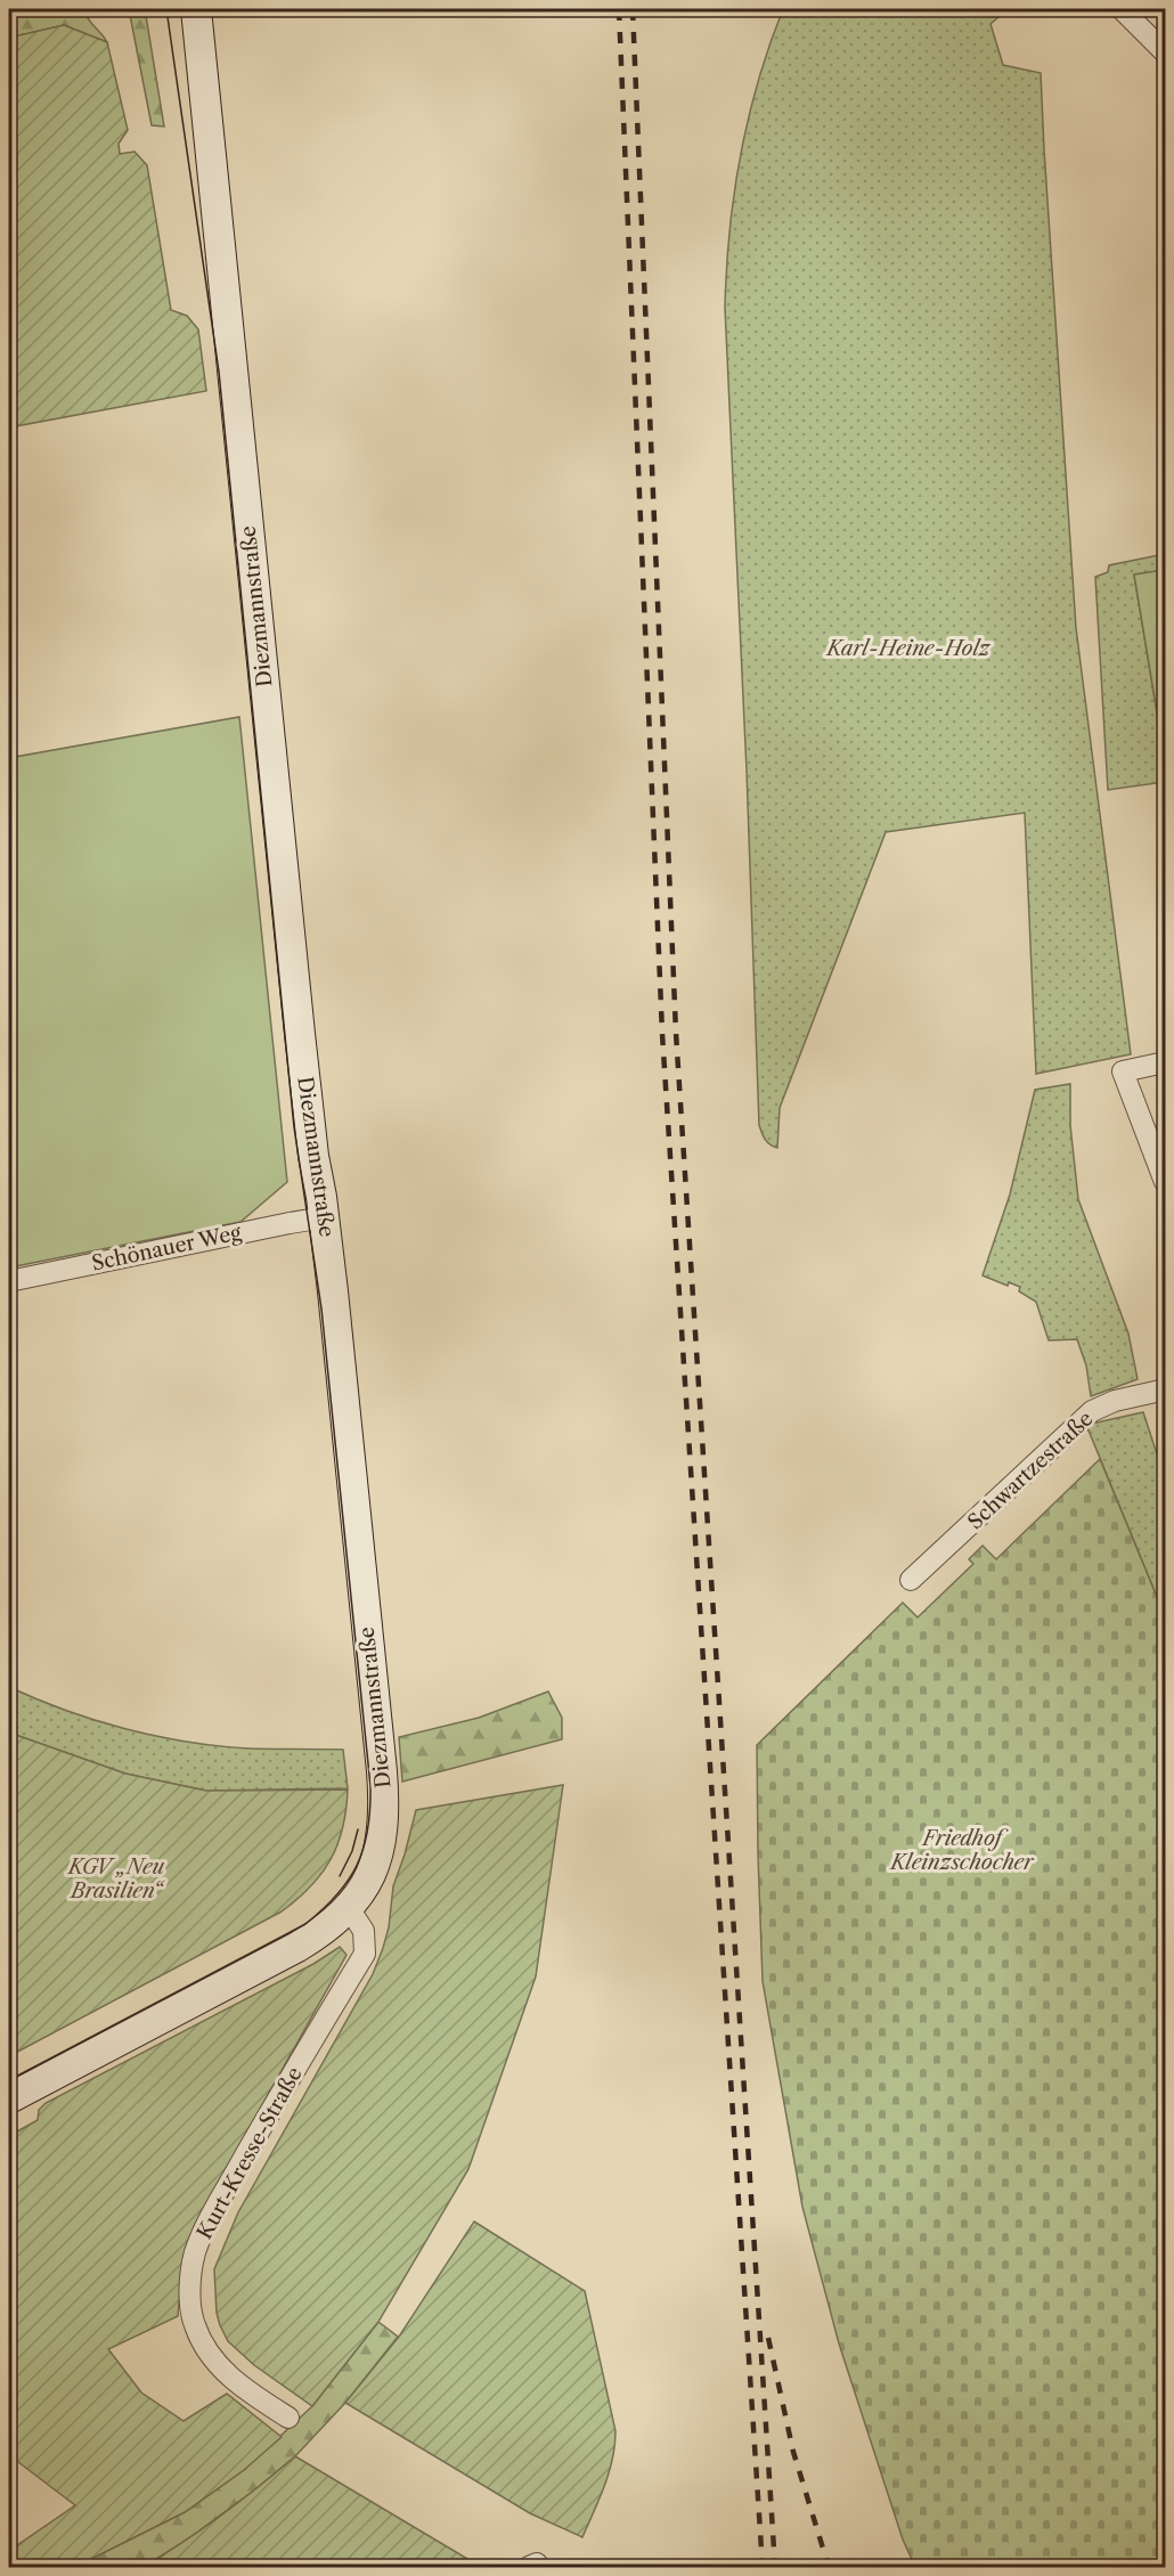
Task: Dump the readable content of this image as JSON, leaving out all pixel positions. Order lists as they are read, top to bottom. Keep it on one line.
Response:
{"streets":{"street":["Diezmannstraße","Schönauer Weg","Schwartzestraße","Kurt-Kresse-Straße"]},"crossings":[["Diezmannstraße","Schönauer Weg"],["Diezmannstraße","Kurt-Kresse-Straße"]],"parks":["Karl-Heine-Holz","Friedhof Kleinzschocher","KGV „Neu Brasilien“"]}
